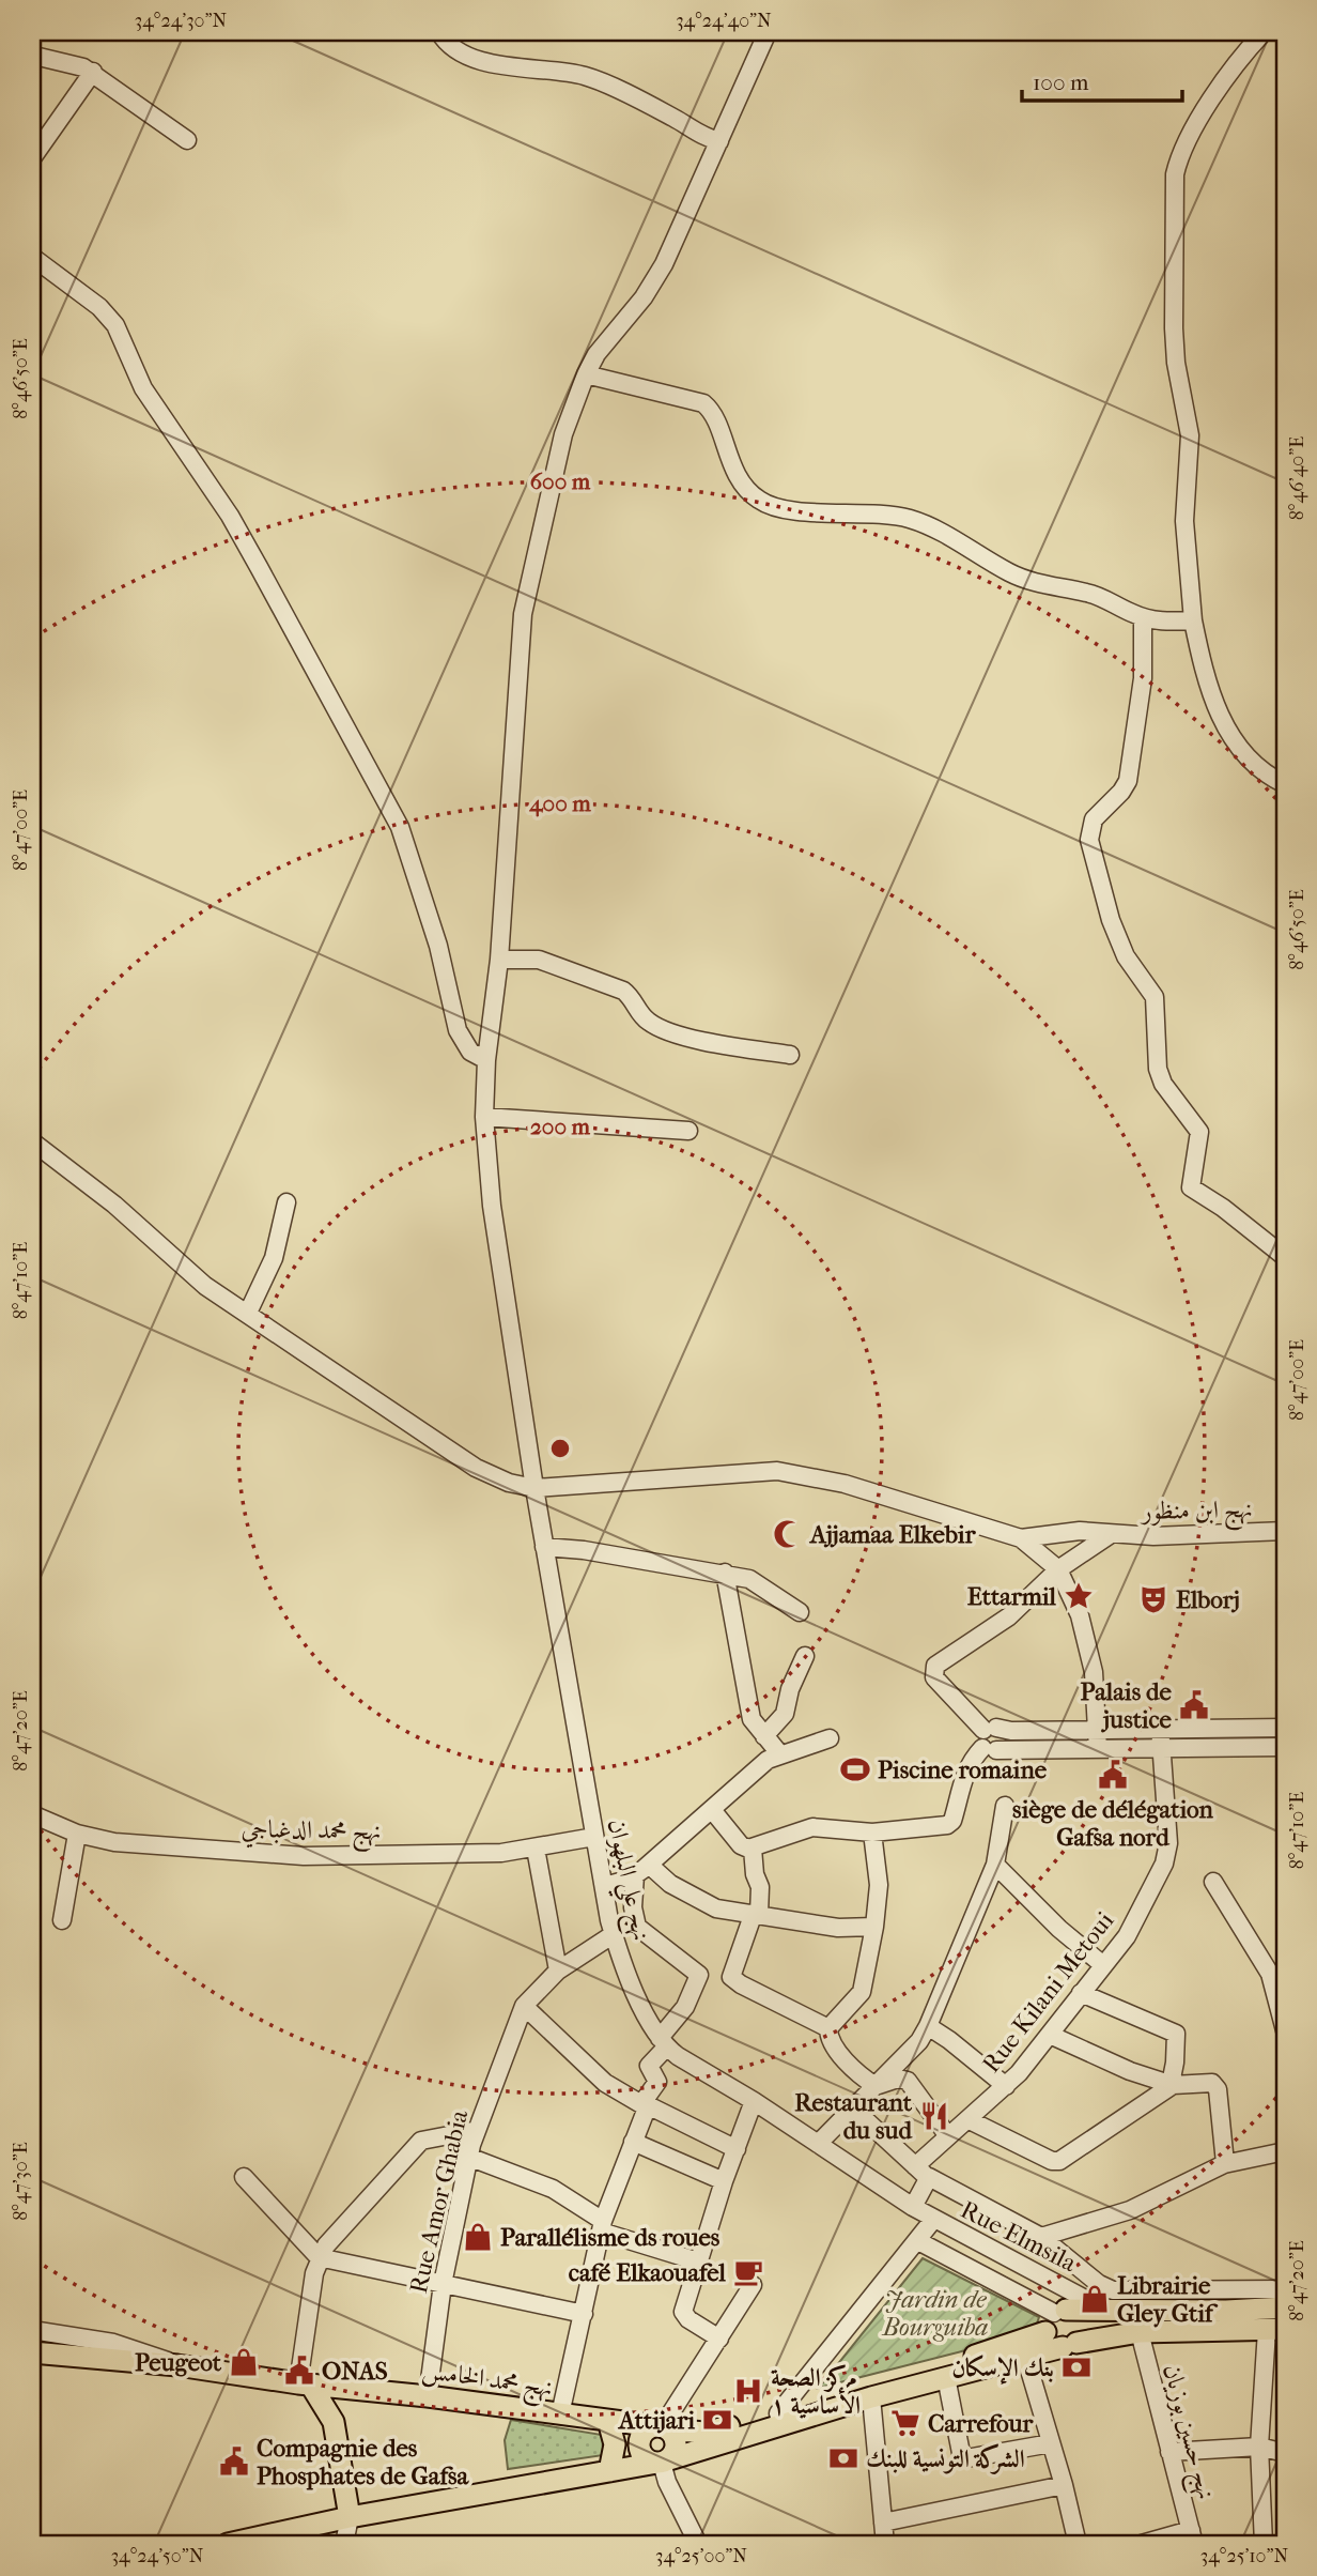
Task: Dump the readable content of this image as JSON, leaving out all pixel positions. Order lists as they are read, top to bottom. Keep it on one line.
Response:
{"streets":{"main road":["نهج محمد الخامس"],"street":["نهج ابن منظور","نهج محمد الدغباجي","نهج علي البلهوان","Rue Kilani Metoui","Rue Amor Ghabia","Rue Elmsila","نهج حسين بوزيان"]},"crossings":[["نهج محمد الدغباجي","نهج علي البلهوان"],["نهج علي البلهوان","Rue Kilani Metoui"],["نهج علي البلهوان","Rue Amor Ghabia"],["نهج علي البلهوان","Rue Elmsila"],["Rue Amor Ghabia","نهج محمد الخامس"],["Rue Elmsila","نهج محمد الخامس"]],"parks":["Jardin de Bourguiba"],"places":{"mosque":["Ajjamaa Elkebir"],"place":["Ettarmil"],"theatre":["Elborj"],"public building":["Palais de justice","siège de délégation Gafsa nord","ONAS","Compagnie des Phosphates de Gafsa"],"sports":["Piscine romaine"],"restaurant":["Restaurant du sud"],"shop":["Parallélisme ds roues","Librairie Gley Gtif","Peugeot"],"cafe":["café Elkaouafel"],"bank":["بنك الإسكان","Attijari","الشركة التونسية للبنك"],"hospital":["مركز الصحة الأساسية ١"],"supermarket":["Carrefour"]},"scale_bar":"100 m","coordinates":["34°24'30\"N","34°24'40\"N","8°46'50\"E","8°46'40\"E","8°47'00\"E","8°47'10\"E","8°47'20\"E","8°47'30\"E","34°24'50\"N","34°25'00\"N","34°25'10\"N"],"rings":["600 m","400 m","200 m"]}
